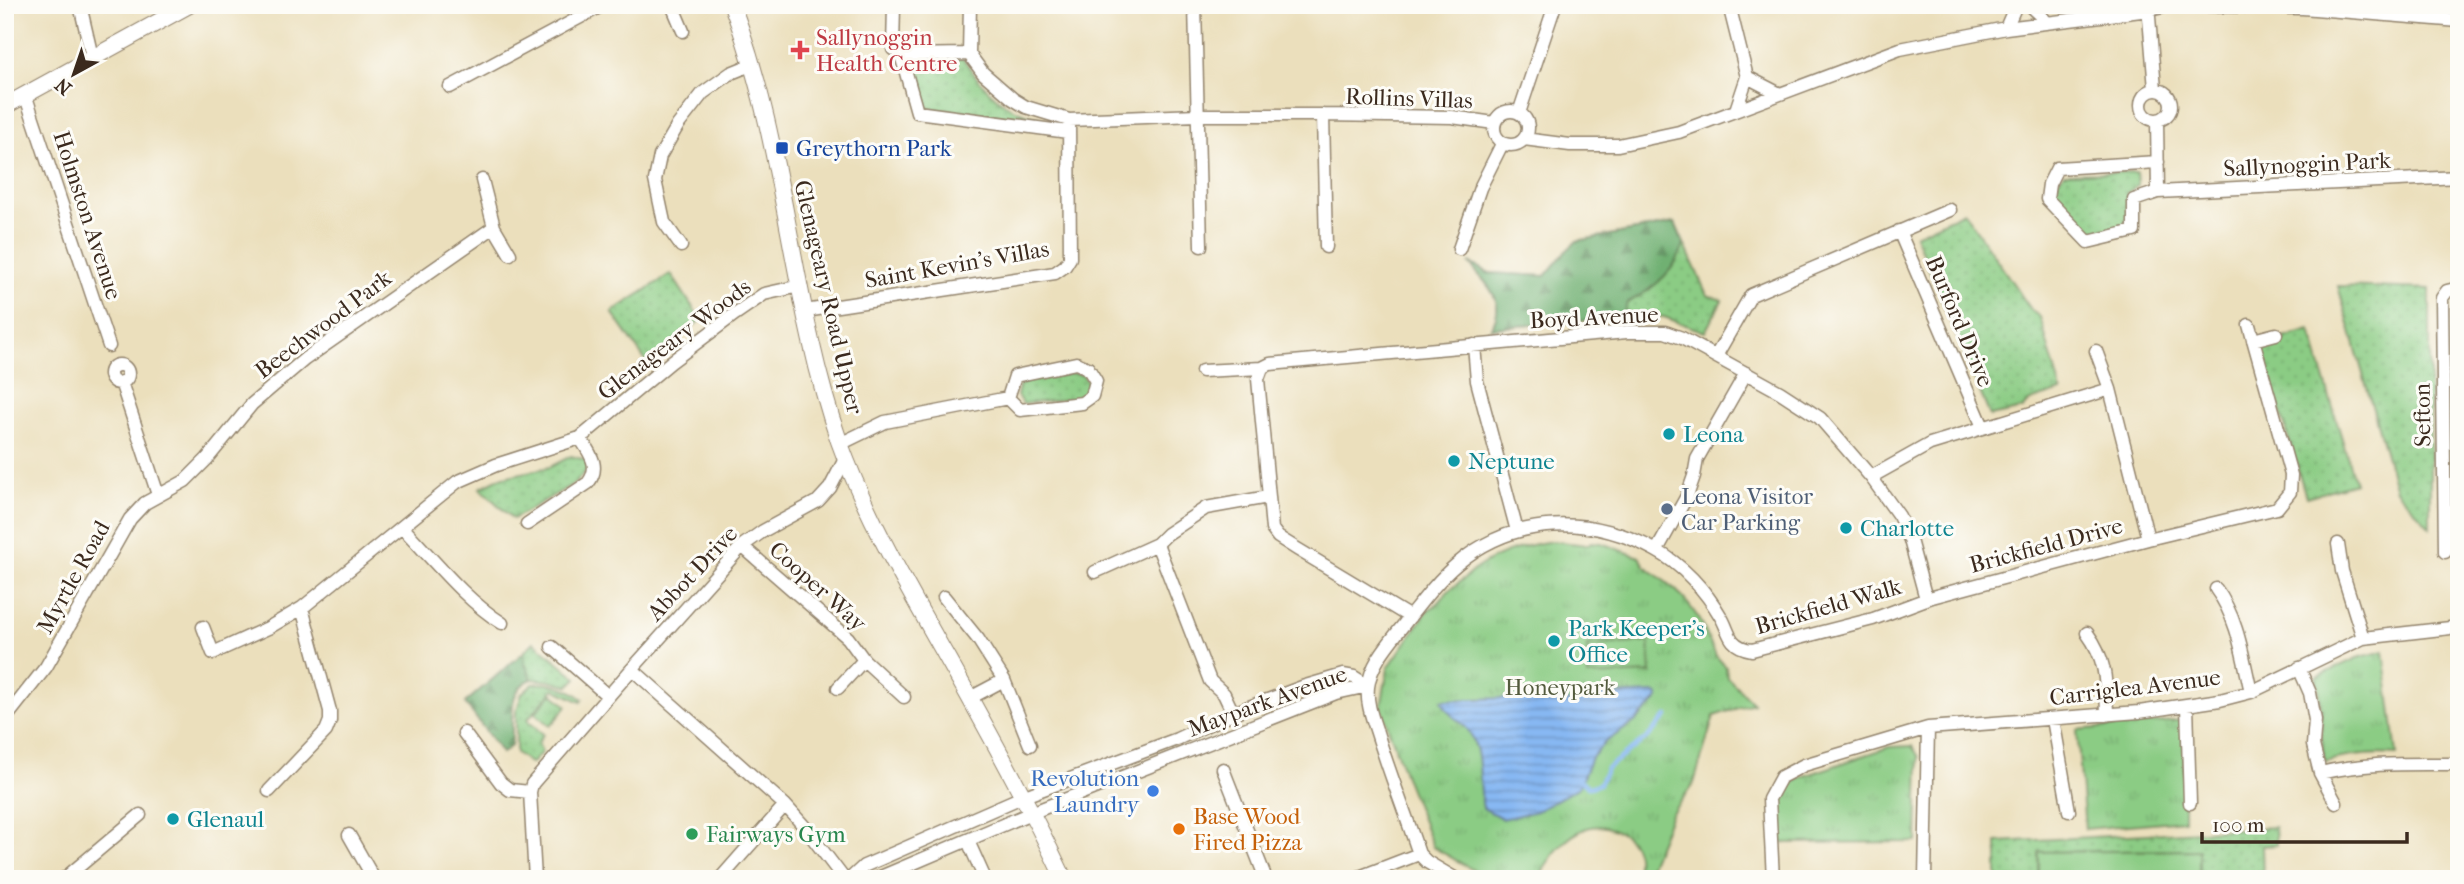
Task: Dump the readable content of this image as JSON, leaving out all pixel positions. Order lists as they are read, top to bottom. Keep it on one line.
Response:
{"streets":{"main road":["Glenageary Road Upper"],"street":["Rollins Villas","Sallynoggin Park","Holmston Avenue","Saint Kevin's Villas","Boyd Avenue","Burford Drive","Beechwood Park","Glenageary Woods","Sefton","Brickfield Drive","Abbot Drive","Myrtle Road","Cooper Way","Brickfield Walk","Carriglea Avenue","Maypark Avenue"]},"crossings":[["Rollins Villas","Saint Kevin's Villas"],["Saint Kevin's Villas","Glenageary Road Upper"],["Glenageary Road Upper","Glenageary Woods"],["Glenageary Road Upper","Abbot Drive"],["Glenageary Road Upper","Maypark Avenue"],["Boyd Avenue","Brickfield Drive"],["Boyd Avenue","Brickfield Walk"],["Beechwood Park","Myrtle Road"],["Brickfield Drive","Brickfield Walk"],["Abbot Drive","Cooper Way"]],"parks":["Honeypark"],"places":{"health":["Sallynoggin Health Centre"],"transit":["Greythorn Park"],"other":["Leona","Neptune","Leona Visitor Car Parking","Charlotte","Park Keeper's Office","Revolution Laundry","Glenaul","Base Wood Fired Pizza","Fairways Gym"]},"scale_bar":"100 m","north":"bottom left"}
